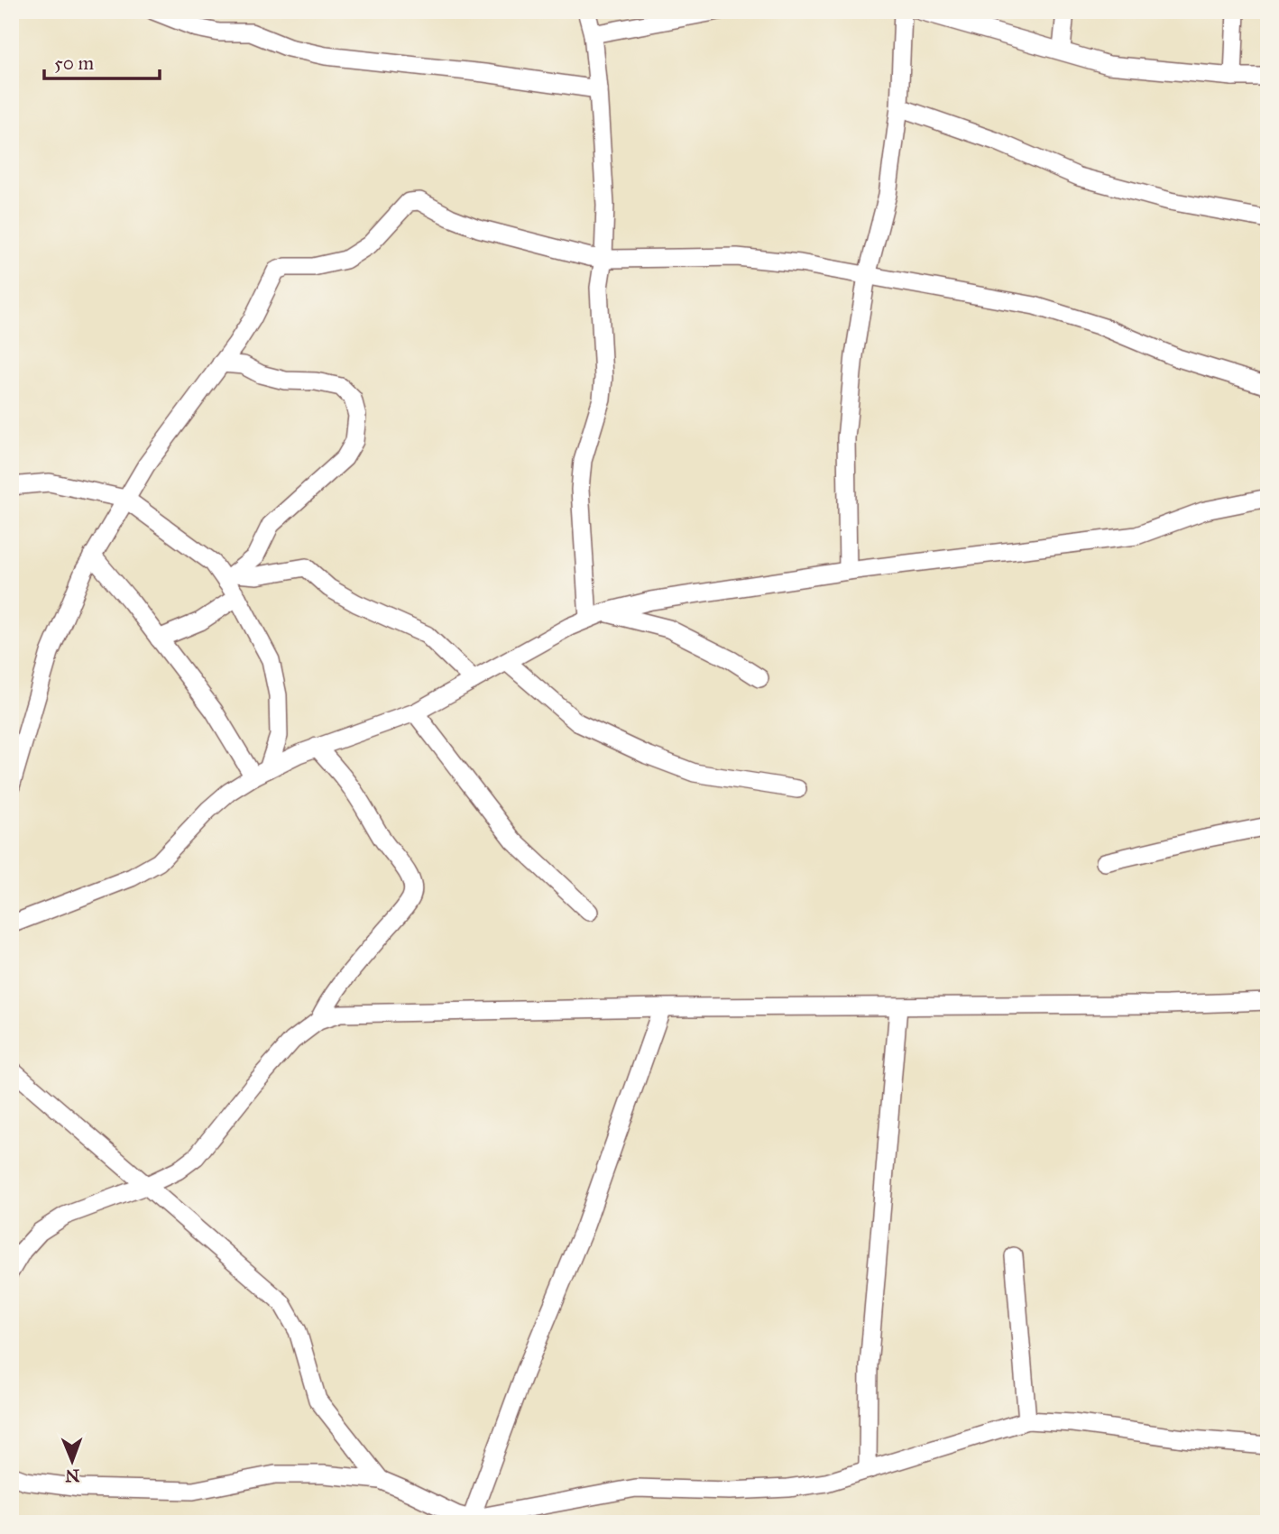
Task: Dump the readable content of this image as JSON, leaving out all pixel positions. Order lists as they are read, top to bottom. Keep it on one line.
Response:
{"scale_bar":"50 m","north":"bottom"}
